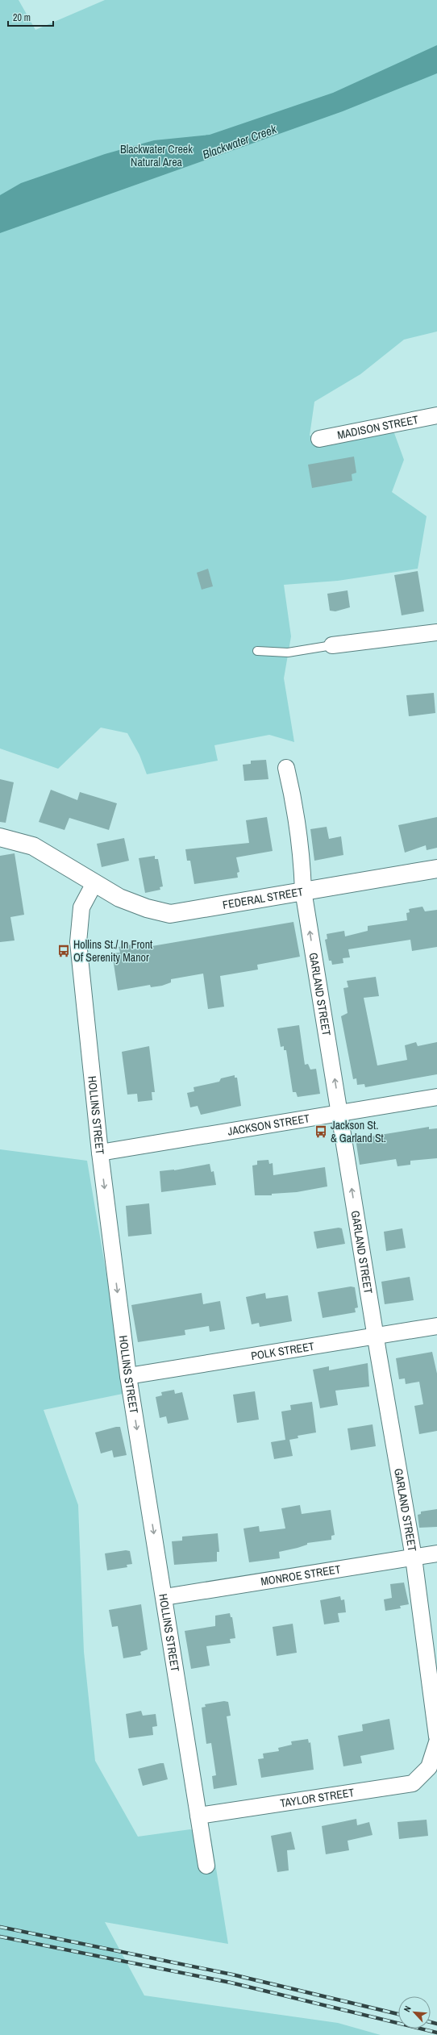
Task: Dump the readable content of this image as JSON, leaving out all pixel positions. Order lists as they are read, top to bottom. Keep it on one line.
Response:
{"streets":{"street":["MADISON STREET","FEDERAL STREET","GARLAND STREET","HOLLINS STREET","JACKSON STREET","POLK STREET","MONROE STREET","TAYLOR STREET"]},"crossings":[["FEDERAL STREET","GARLAND STREET"],["FEDERAL STREET","HOLLINS STREET"],["GARLAND STREET","JACKSON STREET"],["GARLAND STREET","POLK STREET"],["GARLAND STREET","MONROE STREET"],["HOLLINS STREET","JACKSON STREET"],["HOLLINS STREET","POLK STREET"],["HOLLINS STREET","MONROE STREET"],["HOLLINS STREET","TAYLOR STREET"]],"one_way":["GARLAND STREET","HOLLINS STREET"],"water":["Blackwater Creek"],"parks":["Blackwater Creek Natural Area"],"places":{"bus stop":["Hollins St./ In Front Of Serenity Manor","Jackson St. & Garland St."]},"scale_bar":"20 m","north":"top left"}
